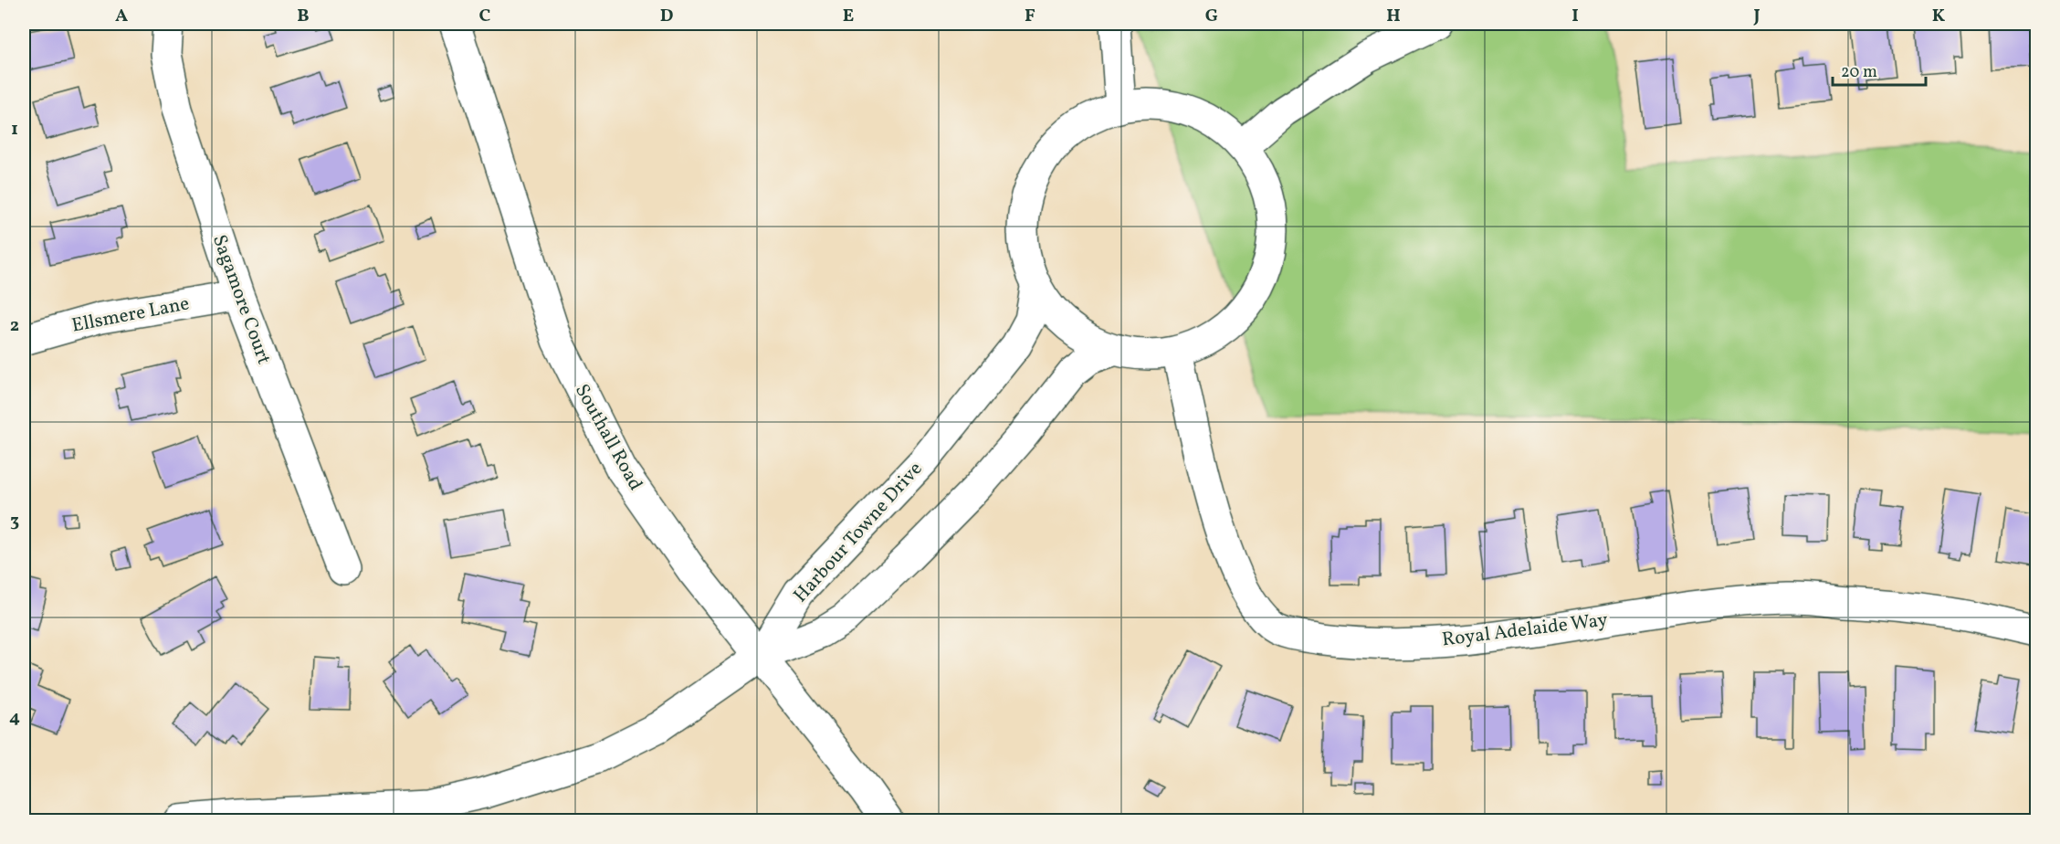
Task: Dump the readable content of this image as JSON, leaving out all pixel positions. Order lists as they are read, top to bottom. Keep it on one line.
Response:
{"streets":{"street":["Sagamore Court","Ellsmere Lane","Southall Road","Harbour Towne Drive","Royal Adelaide Way"]},"crossings":[["Sagamore Court","Ellsmere Lane"],["Southall Road","Harbour Towne Drive"],["Harbour Towne Drive","Royal Adelaide Way"]],"scale_bar":"20 m","grid":{"columns":["A","B","C","D","E","F","G","H","I","J","K"],"rows":["1","2","3","4"]}}
